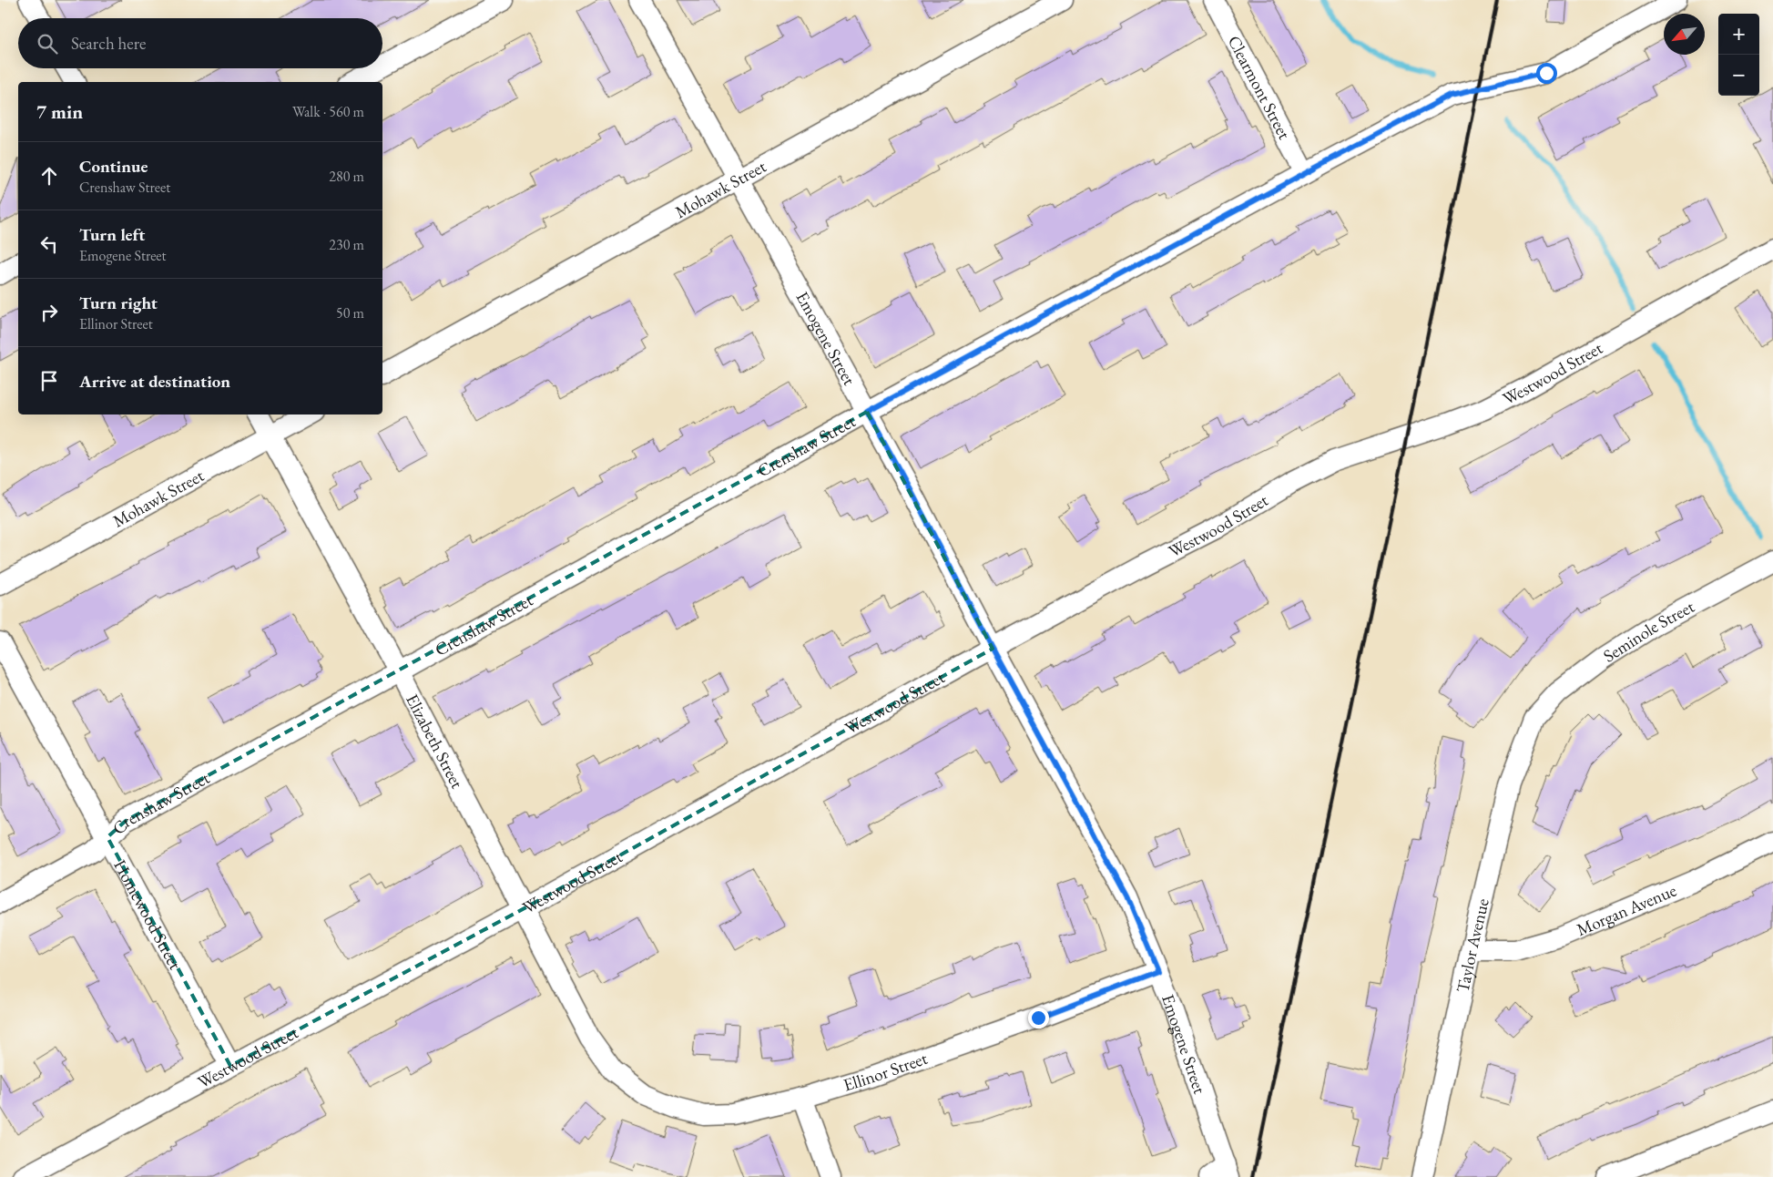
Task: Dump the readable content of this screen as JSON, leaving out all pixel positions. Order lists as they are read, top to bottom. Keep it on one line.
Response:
{"streets":{"street":["Clearmont Street","Mohawk Street","Emogene Street","Westwood Street","Crenshaw Street","Seminole Street","Elizabeth Street","Morgan Avenue","Homewood Street","Taylor Avenue","Ellinor Street"]},"crossings":[["Clearmont Street","Crenshaw Street"],["Mohawk Street","Emogene Street"],["Mohawk Street","Elizabeth Street"],["Emogene Street","Westwood Street"],["Emogene Street","Crenshaw Street"],["Emogene Street","Ellinor Street"],["Westwood Street","Elizabeth Street"],["Westwood Street","Homewood Street"],["Crenshaw Street","Elizabeth Street"],["Crenshaw Street","Homewood Street"],["Seminole Street","Taylor Avenue"],["Elizabeth Street","Ellinor Street"],["Morgan Avenue","Taylor Avenue"]],"north":"bottom left","page":{"map_buttons":["+","−"],"search":"Search here","heading":["7 min","Walk · 560 m"],"list":[["Continue","Crenshaw Street","280 m"],["Turn left","Emogene Street","230 m"],["Turn right","Ellinor Street","50 m"],"Arrive at destination"]}}
